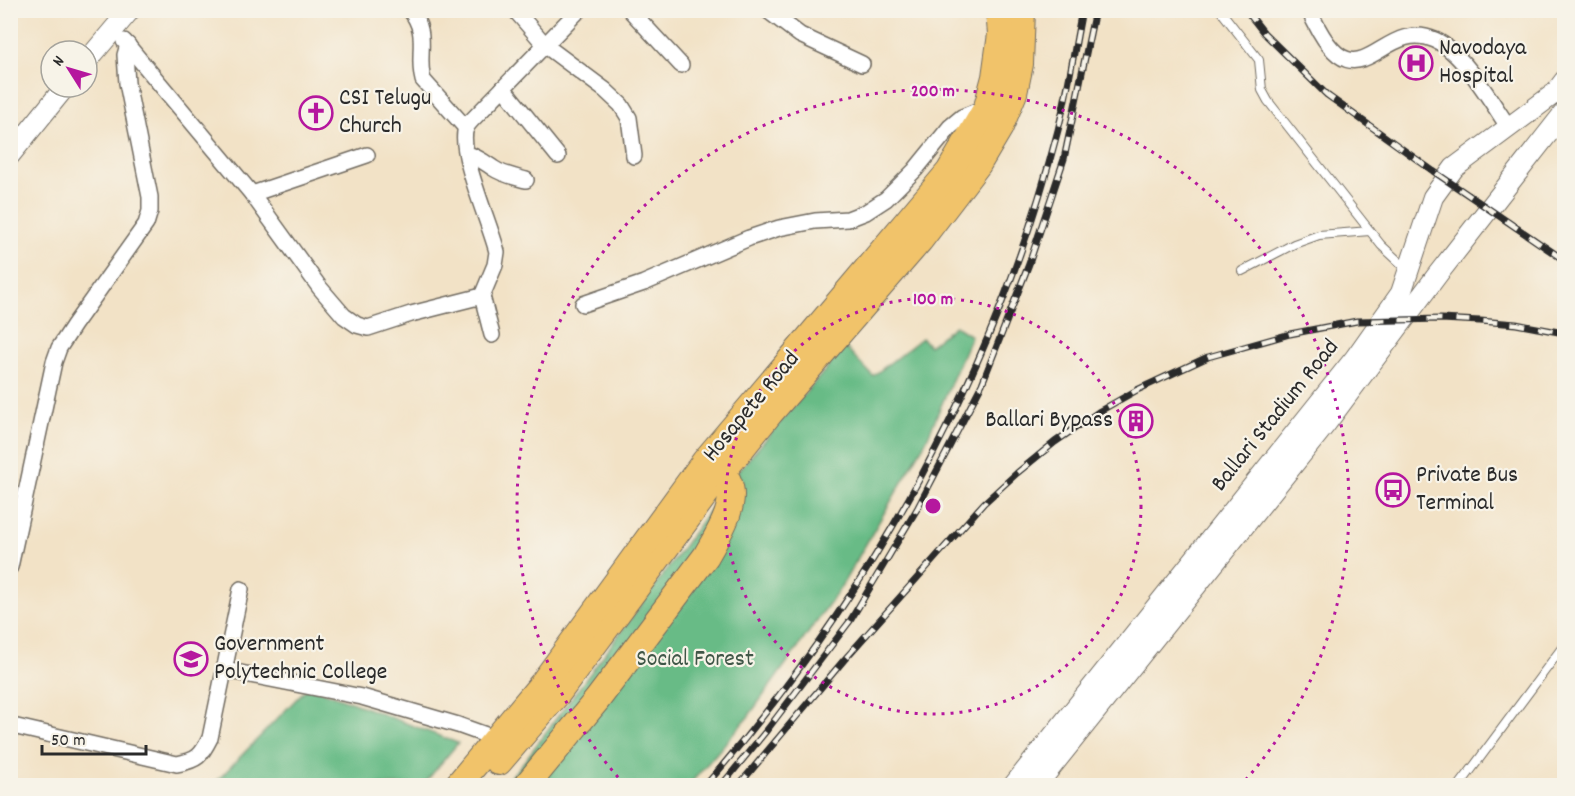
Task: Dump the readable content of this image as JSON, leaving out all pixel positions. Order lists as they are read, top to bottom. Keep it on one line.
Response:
{"streets":{"highway":["Hosapete Road"],"street":["Ballari Stadium Road"]},"parks":["Social Forest"],"places":{"hospital":["Navodaya Hospital"],"church":["CSI Telugu Church"],"building":["Ballari Bypass"],"bus stop":["Private Bus Terminal"],"school or university":["Government Polytechnic College"]},"scale_bar":"50 m","north":"top left","rings":["200 m","100 m"]}
